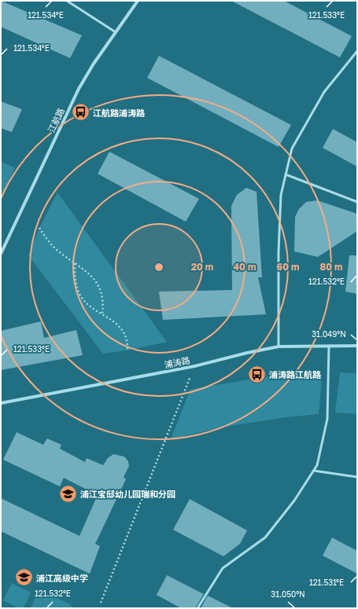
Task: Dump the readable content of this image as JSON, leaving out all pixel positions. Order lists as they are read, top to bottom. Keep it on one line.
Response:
{"streets":{"street":["江航路","浦涛路"]},"places":{"bus stop":["江航路浦涛路","浦涛路江航路"],"school or university":["浦江宝邸幼儿园瑞和分园","浦江高级中学"]},"coordinates":["121.534°E","121.533°E","121.532°E","31.049°N","121.531°E","31.050°N"],"rings":["20 m","40 m","60 m","80 m"]}
